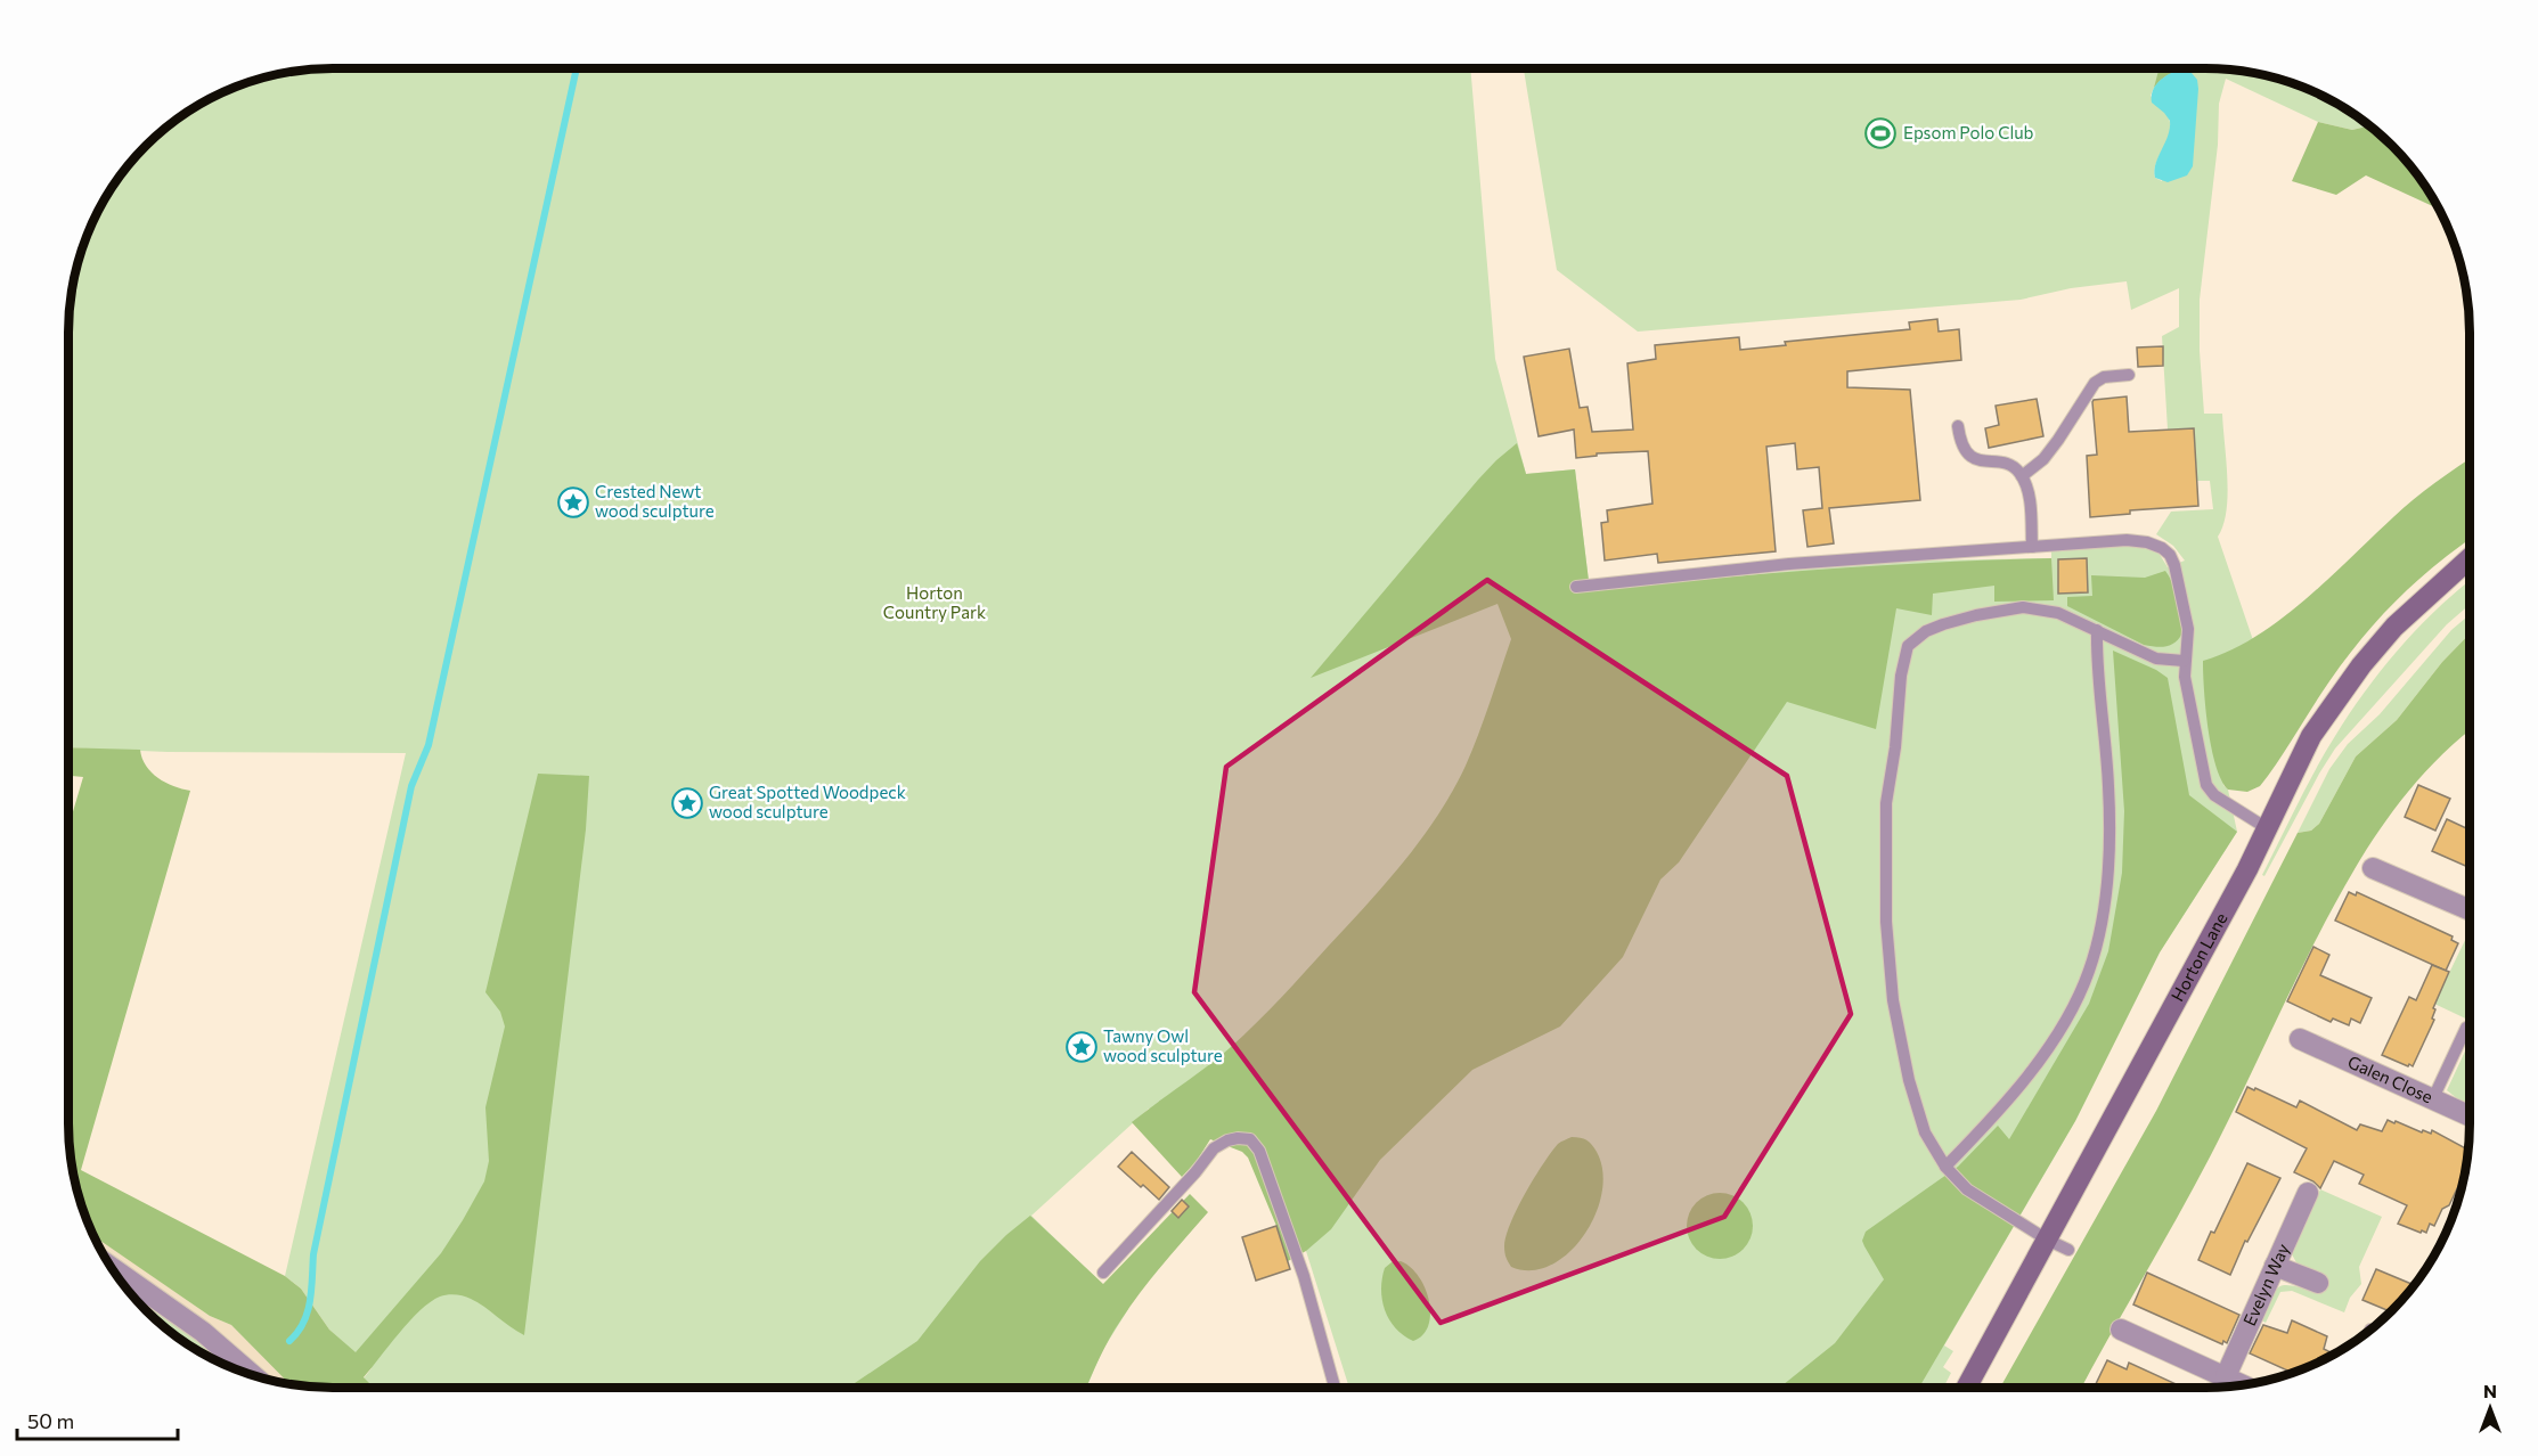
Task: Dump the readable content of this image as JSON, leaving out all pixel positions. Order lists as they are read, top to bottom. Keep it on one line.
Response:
{"streets":{"street":["Horton Lane","Galen Close","Evelyn Way"]},"parks":["Horton Country Park"],"places":{"sports":["Epsom Polo Club"],"place":["Crested Newt wood sculpture","Great Spotted Woodpeck wood sculpture","Tawny Owl wood sculpture"]},"scale_bar":"50 m","north":"top"}
